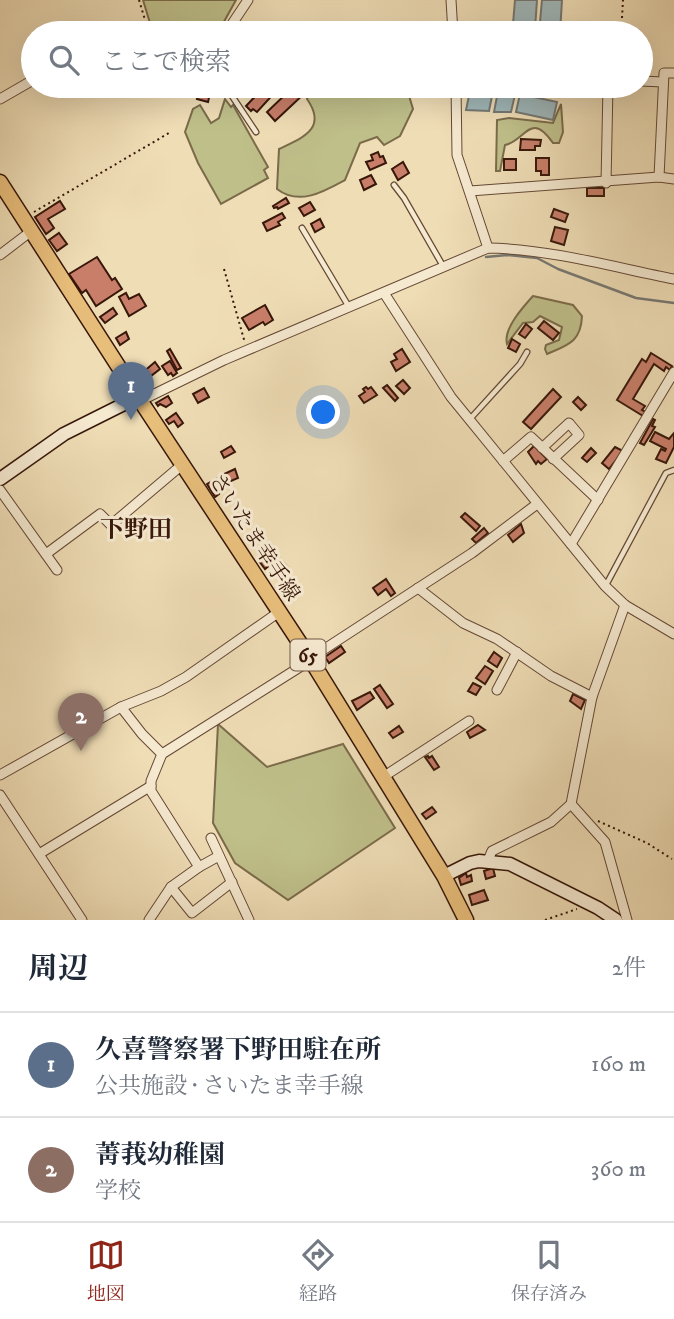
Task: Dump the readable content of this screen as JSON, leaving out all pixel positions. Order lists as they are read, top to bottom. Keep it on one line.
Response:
{"streets":{"main road":["さいたま幸手線","65"]},"districts":["下野田"],"page":{"search":"ここで検索","pins":["1","2"],"heading":["周辺","2件"],"list":[{"mark":"1","name":"久喜警察署下野田駐在所","note":"公共施設 · さいたま幸手線","value":"160 m"},{"mark":"2","name":"菁莪幼稚園","note":"学校","value":"360 m"}],"nav":["地図","経路","保存済み"]}}
